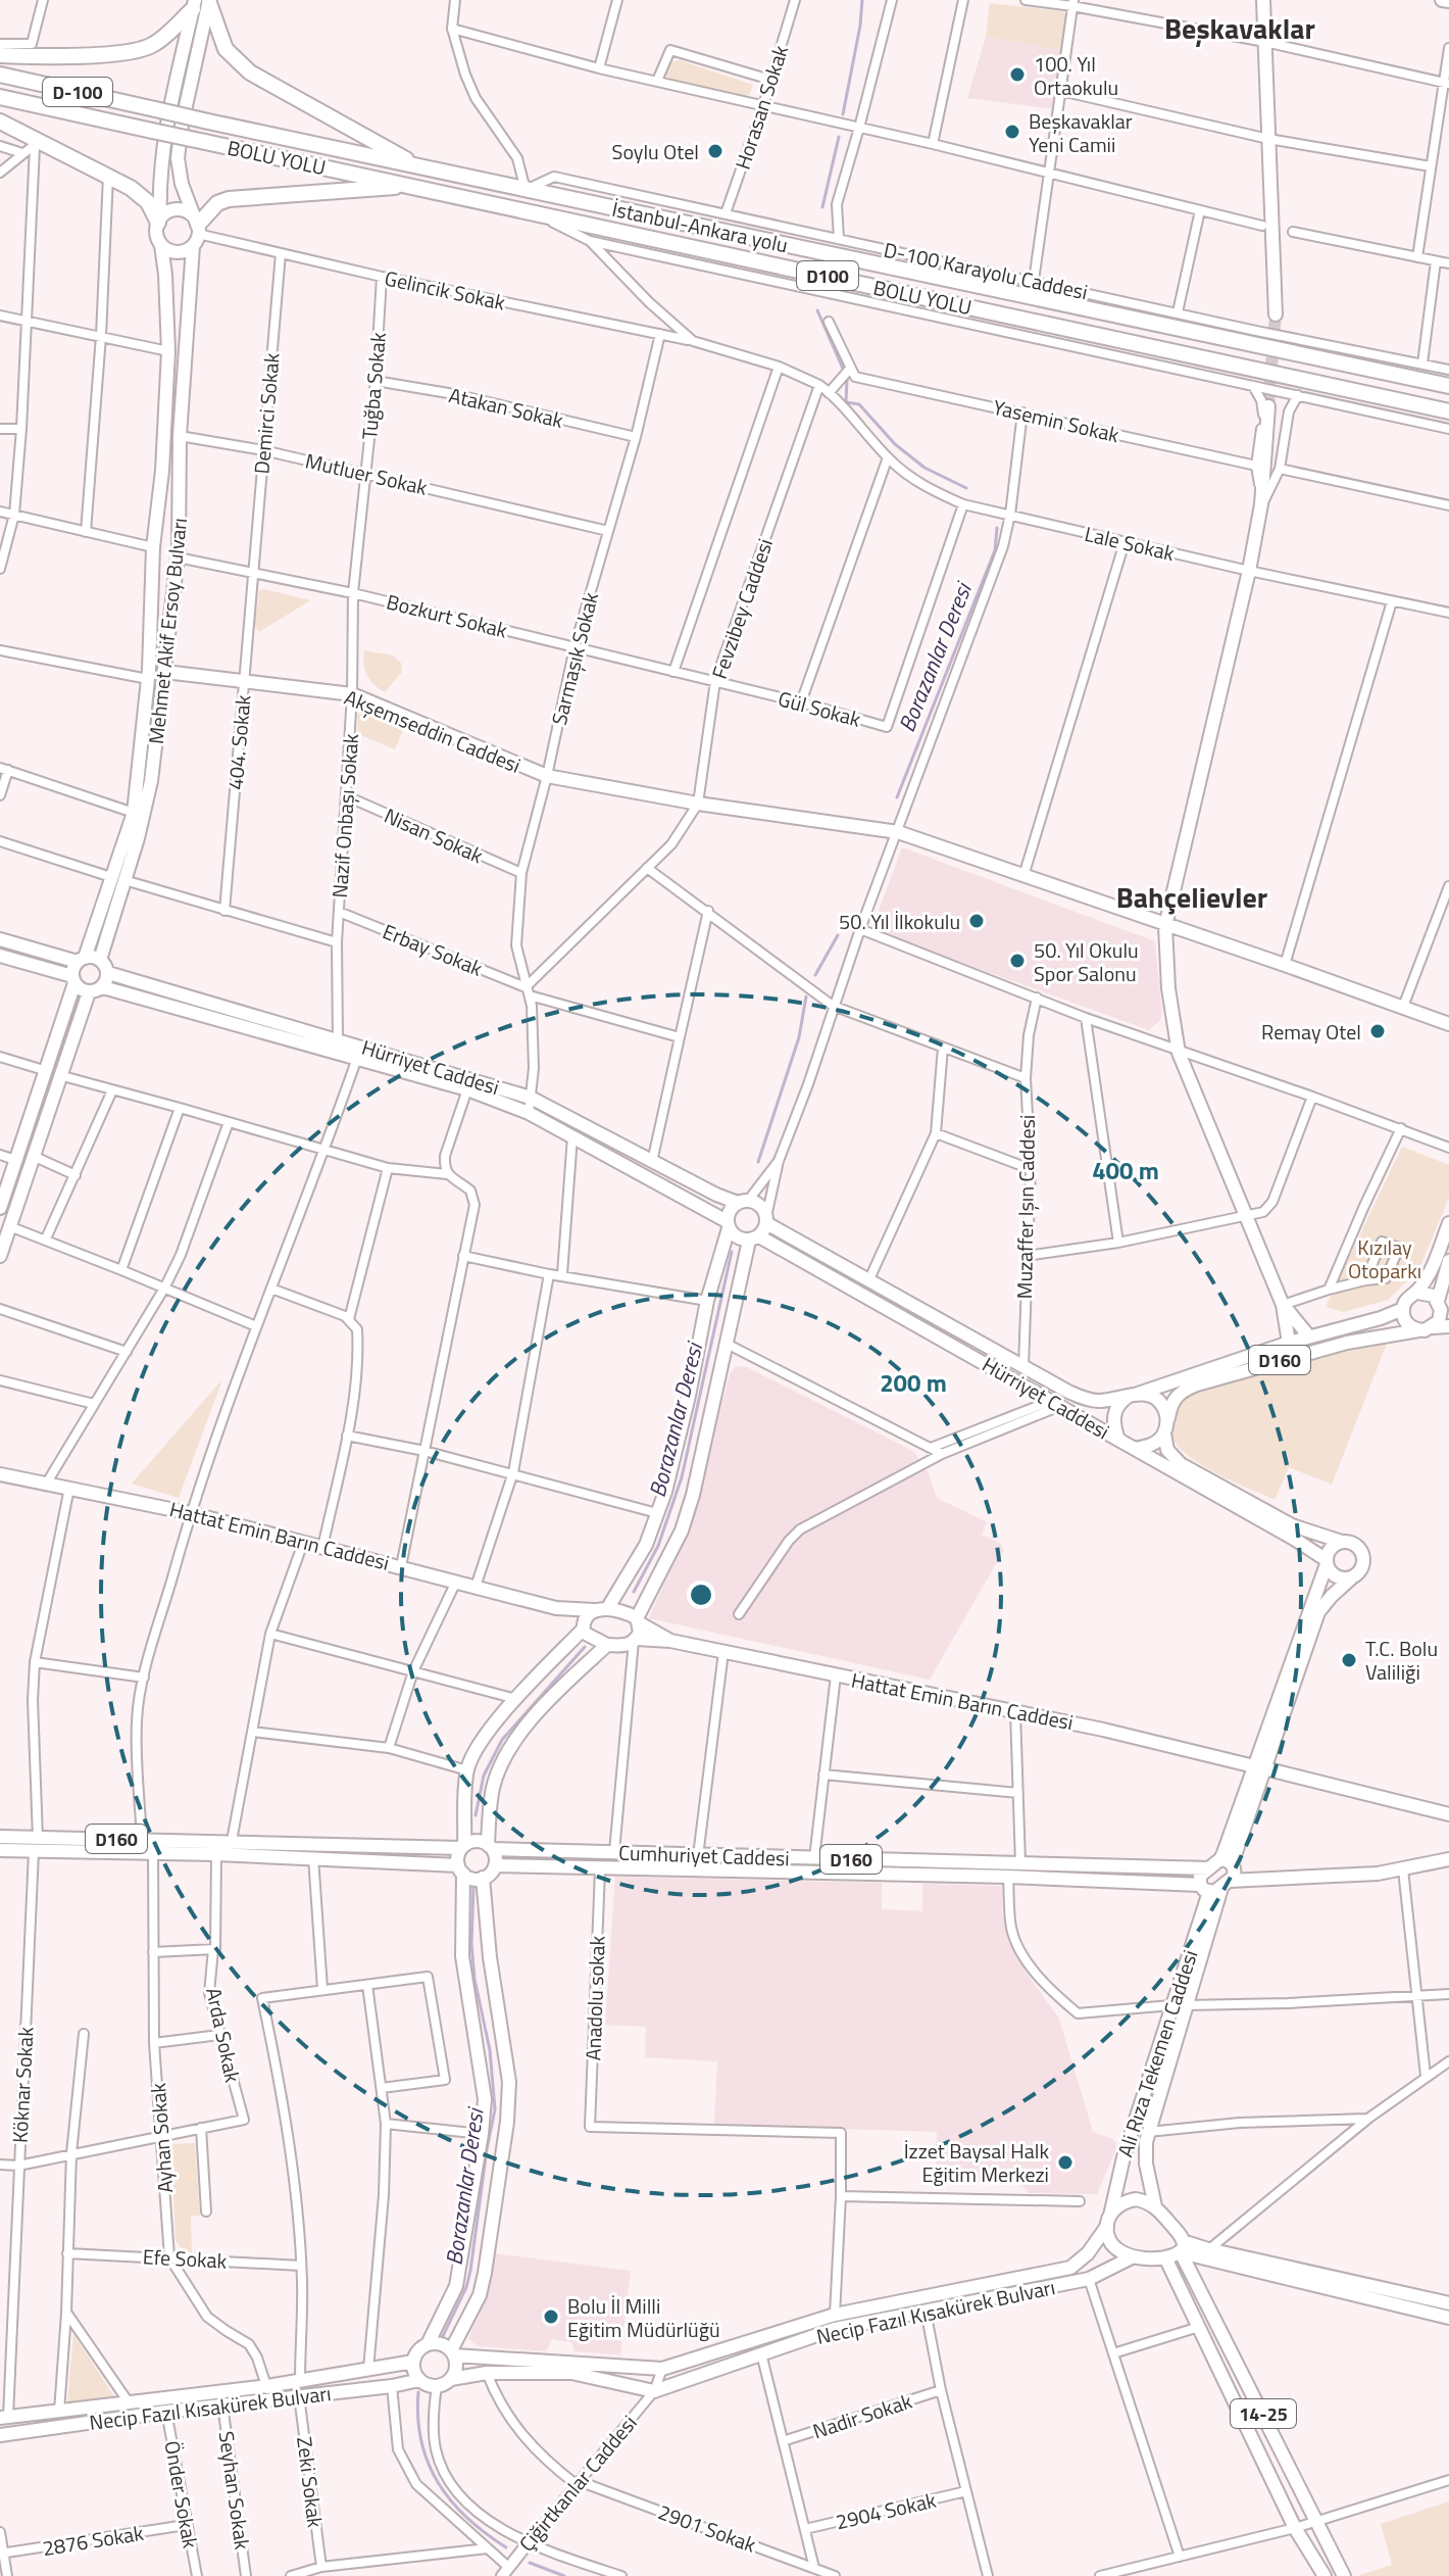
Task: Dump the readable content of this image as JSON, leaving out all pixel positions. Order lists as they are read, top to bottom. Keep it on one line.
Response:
{"streets":{"highway":["D-100","BOLU YOLU","İstanbul-Ankara yolu","D100"],"main road":["Mehmet Akif Ersoy Bulvarı","Akşemseddin Caddesi","Hürriyet Caddesi","D160","Hattat Emin Barın Caddesi","Cumhuriyet Caddesi","Ali Rıza Tekemen Caddesi","Necip Fazıl Kısakürek Bulvarı","14-25"],"street":["Horasan Sokak","D-100 Karayolu Caddesi","Gelincik Sokak","Tuğba Sokak","Atakan Sokak","Demirci Sokak","Yasemin Sokak","Mutluer Sokak","Lale Sokak","Fevzibey Caddesi","Bozkurt Sokak","Sarmaşık Sokak","Gül Sokak","404. Sokak","Nazif Onbaşı Sokak","Nisan Sokak","Erbay Sokak","Muzaffer Işın Caddesi","Anadolu sokak","Arda Sokak","Köknar Sokak","Ayhan Sokak","Efe Sokak","Nadir Sokak","Zeki Sokak","Çiğirtkanlar Caddesi","Seyhan Sokak","Önder Sokak","2904 Sokak","2901 Sokak","2876 Sokak"]},"crossings":[["D-100","BOLU YOLU"],["Horasan Sokak","D-100 Karayolu Caddesi"],["İstanbul-Ankara yolu","D-100 Karayolu Caddesi"],["Gelincik Sokak","Tuğba Sokak"],["Gelincik Sokak","Demirci Sokak"],["Gelincik Sokak","Mehmet Akif Ersoy Bulvarı"],["Gelincik Sokak","Sarmaşık Sokak"],["Tuğba Sokak","Atakan Sokak"],["Tuğba Sokak","Mutluer Sokak"],["Tuğba Sokak","Bozkurt Sokak"],["Tuğba Sokak","Nazif Onbaşı Sokak"],["Atakan Sokak","Sarmaşık Sokak"],["Demirci Sokak","Mutluer Sokak"],["Demirci Sokak","Bozkurt Sokak"],["Demirci Sokak","404. Sokak"],["Mutluer Sokak","Mehmet Akif Ersoy Bulvarı"],["Mutluer Sokak","Sarmaşık Sokak"],["Lale Sokak","Fevzibey Caddesi"],["Lale Sokak","Gül Sokak"],["Fevzibey Caddesi","Bozkurt Sokak"],["Fevzibey Caddesi","Sarmaşık Sokak"],["Fevzibey Caddesi","Gül Sokak"],["Fevzibey Caddesi","Akşemseddin Caddesi"],["Fevzibey Caddesi","Erbay Sokak"],["Bozkurt Sokak","Mehmet Akif Ersoy Bulvarı"],["Bozkurt Sokak","Sarmaşık Sokak"],["Bozkurt Sokak","Gül Sokak"],["Bozkurt Sokak","404. Sokak"],["Bozkurt Sokak","Nazif Onbaşı Sokak"],["Mehmet Akif Ersoy Bulvarı","Akşemseddin Caddesi"],["Mehmet Akif Ersoy Bulvarı","Hürriyet Caddesi"],["Sarmaşık Sokak","Akşemseddin Caddesi"],["Sarmaşık Sokak","Nisan Sokak"],["Sarmaşık Sokak","Erbay Sokak"],["Akşemseddin Caddesi","404. Sokak"],["Akşemseddin Caddesi","Nazif Onbaşı Sokak"],["Nazif Onbaşı Sokak","Nisan Sokak"],["Nazif Onbaşı Sokak","Erbay Sokak"],["Nazif Onbaşı Sokak","Hürriyet Caddesi"],["Hürriyet Caddesi","Muzaffer Işın Caddesi"],["Hürriyet Caddesi","D160"],["D160","Cumhuriyet Caddesi"],["D160","Arda Sokak"],["D160","Köknar Sokak"],["D160","Ayhan Sokak"],["Hattat Emin Barın Caddesi","Köknar Sokak"],["Cumhuriyet Caddesi","Anadolu sokak"],["Cumhuriyet Caddesi","Ali Rıza Tekemen Caddesi"],["Ali Rıza Tekemen Caddesi","Necip Fazıl Kısakürek Bulvarı"],["Ali Rıza Tekemen Caddesi","14-25"],["Köknar Sokak","Necip Fazıl Kısakürek Bulvarı"],["Ayhan Sokak","Efe Sokak"],["Ayhan Sokak","Necip Fazıl Kısakürek Bulvarı"],["Necip Fazıl Kısakürek Bulvarı","14-25"],["Necip Fazıl Kısakürek Bulvarı","Zeki Sokak"],["Necip Fazıl Kısakürek Bulvarı","Çiğirtkanlar Caddesi"],["Necip Fazıl Kısakürek Bulvarı","Seyhan Sokak"],["Necip Fazıl Kısakürek Bulvarı","Önder Sokak"],["Çiğirtkanlar Caddesi","2901 Sokak"],["Önder Sokak","2876 Sokak"]],"districts":["Beşkavaklar","Bahçelievler"],"water":["Borazanlar Deresi"],"parks":["Kızılay Otoparkı"],"places":["100. Yıl Ortaokulu","Beşkavaklar Yeni Camii","Soylu Otel","50. Yıl İlkokulu","50. Yıl Okulu Spor Salonu","Remay Otel","T.C. Bolu Valiliği","İzzet Baysal Halk Eğitim Merkezi","Bolu İl Milli Eğitim Müdürlüğü"],"rings":["400 m","200 m"]}
